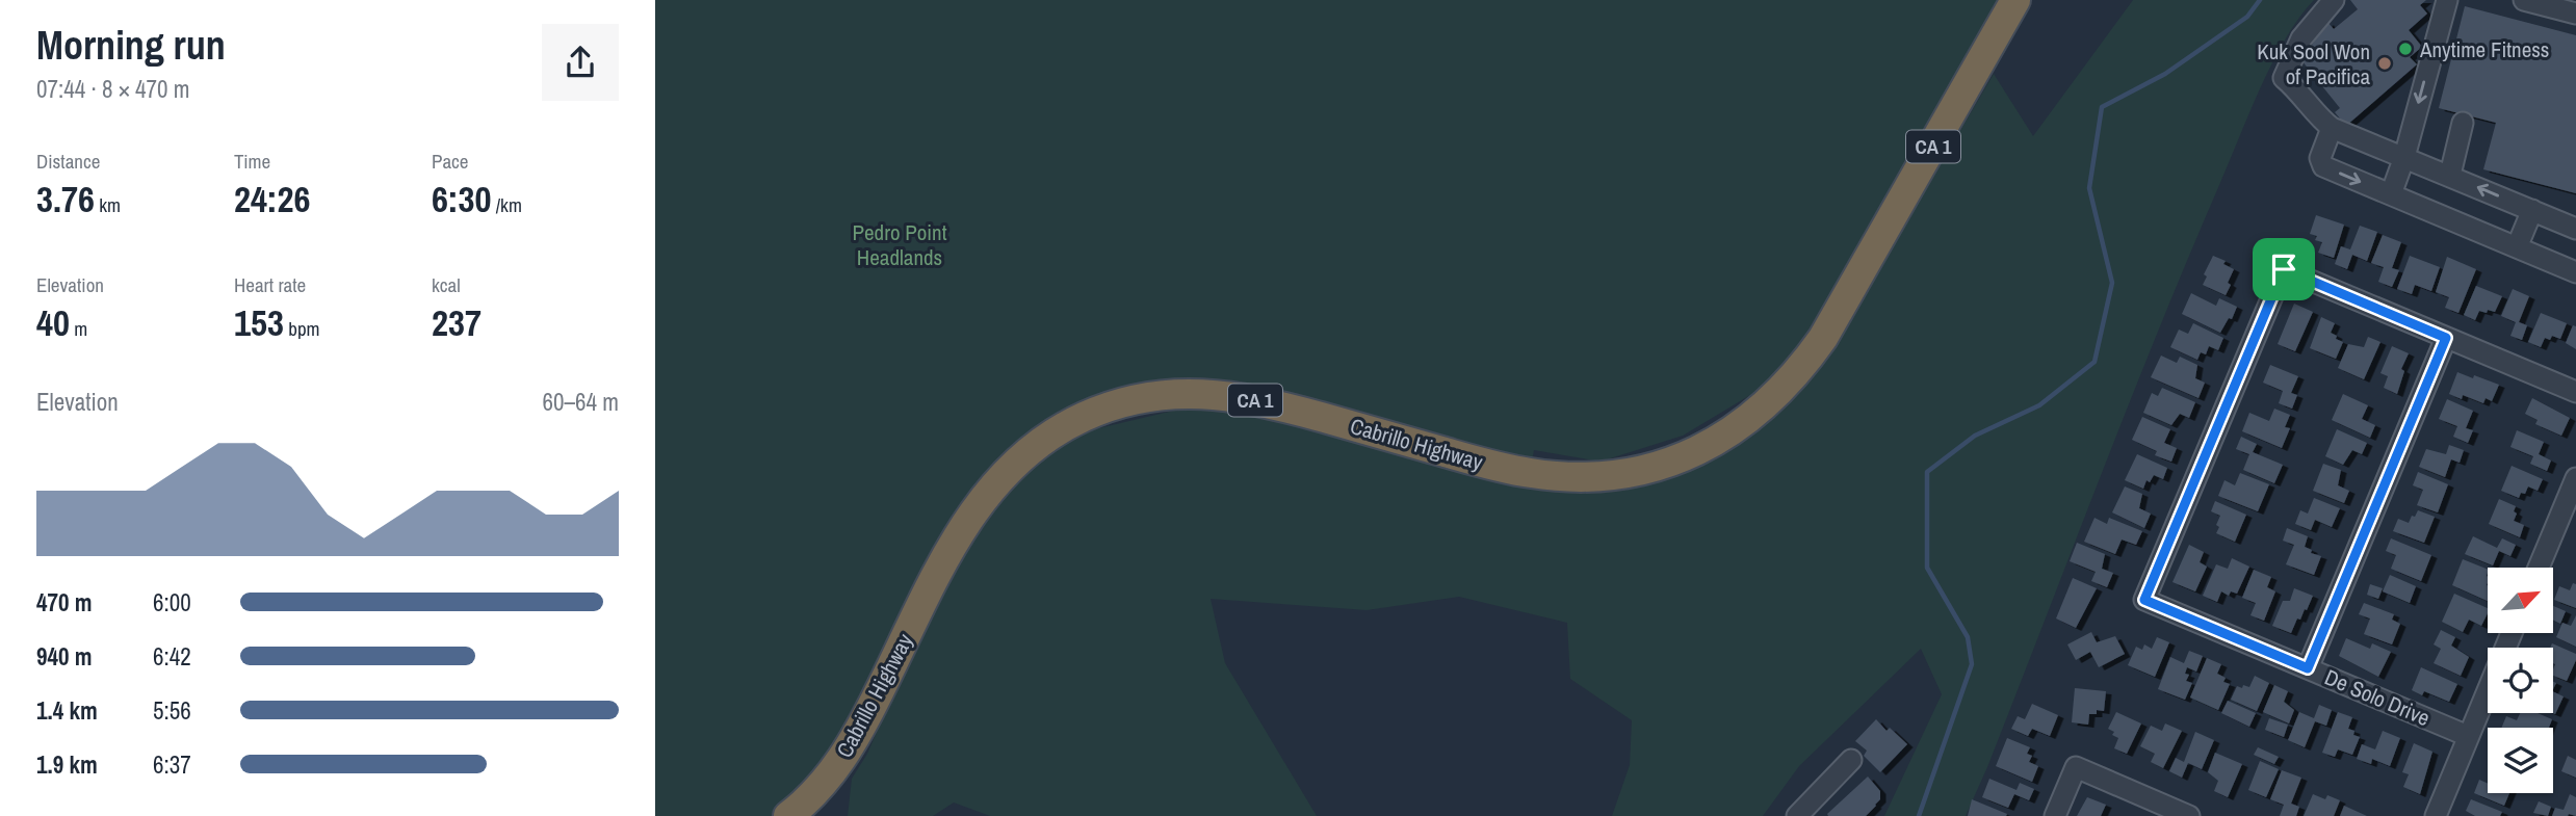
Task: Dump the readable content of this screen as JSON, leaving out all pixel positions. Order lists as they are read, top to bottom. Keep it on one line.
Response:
{"streets":{"highway":["CA 1","Cabrillo Highway"],"street":["De Solo Drive"]},"parks":["Pedro Point Headlands"],"places":["Anytime Fitness","Kuk Sool Won of Pacifica"],"north":"top right","page":{"heading":["Morning run","07:44 · 8 × 470 m"],"stats":[["Distance","3.76 km"],["Time","24:26"],["Pace","6:30 /km"],["Elevation","40 m"],["Heart rate","153 bpm"],["kcal","237"]],"chart":["Elevation","60–64 m"],"list":[{"name":"470 m","note":"6:00"},{"name":"940 m","note":"6:42"},{"name":"1.4 km","note":"5:56"},{"name":"1.9 km","note":"6:37"}]}}
